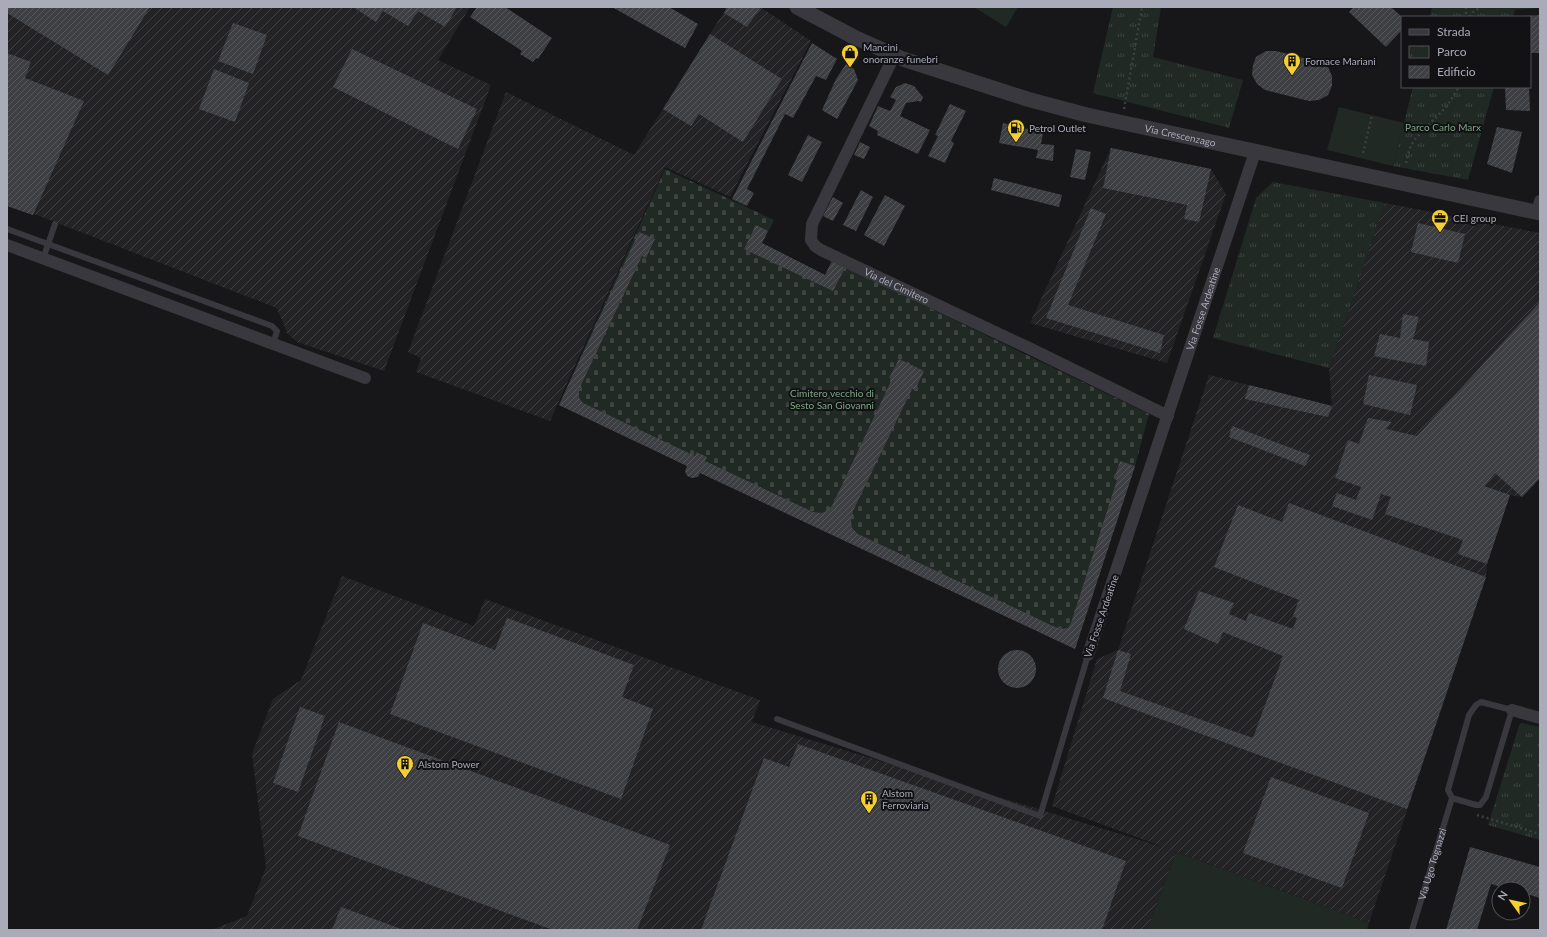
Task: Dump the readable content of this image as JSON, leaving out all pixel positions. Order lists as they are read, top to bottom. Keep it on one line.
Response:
{"streets":{"street":["Via Crescenzago","Via del Cimitero","Via Fosse Ardeatine","Via Ugo Tognazzi"]},"crossings":[["Via Crescenzago","Via del Cimitero"],["Via Crescenzago","Via Fosse Ardeatine"],["Via del Cimitero","Via Fosse Ardeatine"]],"parks":["Parco Carlo Marx","Cimitero vecchio di Sesto San Giovanni"],"places":{"shop":["Mancini onoranze funebri"],"building":["Fornace Mariani","Alstom Power","Alstom Ferroviaria"],"fuel station":["Petrol Outlet"],"office":["CEI group"]},"legend":["Strada","Parco","Edificio"],"north":"top left"}
